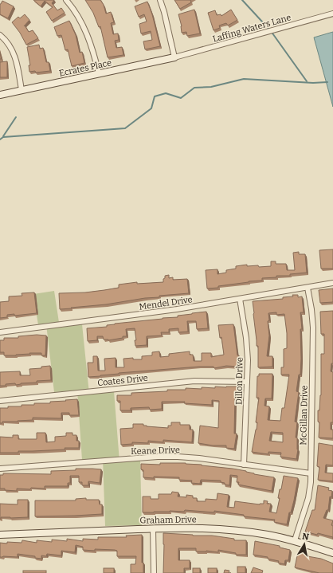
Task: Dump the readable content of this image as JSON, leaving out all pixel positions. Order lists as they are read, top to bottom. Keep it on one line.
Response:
{"streets":{"street":["Laffing Waters Lane","Ecrates Place","Mendel Drive","Coates Drive","Dillon Drive","McGillan Drive","Keane Drive","Graham Drive"]},"crossings":[["Laffing Waters Lane","Ecrates Place"],["Mendel Drive","Dillon Drive"],["Mendel Drive","McGillan Drive"],["Coates Drive","Dillon Drive"],["Dillon Drive","Keane Drive"],["McGillan Drive","Keane Drive"],["McGillan Drive","Graham Drive"]],"north":"top"}
